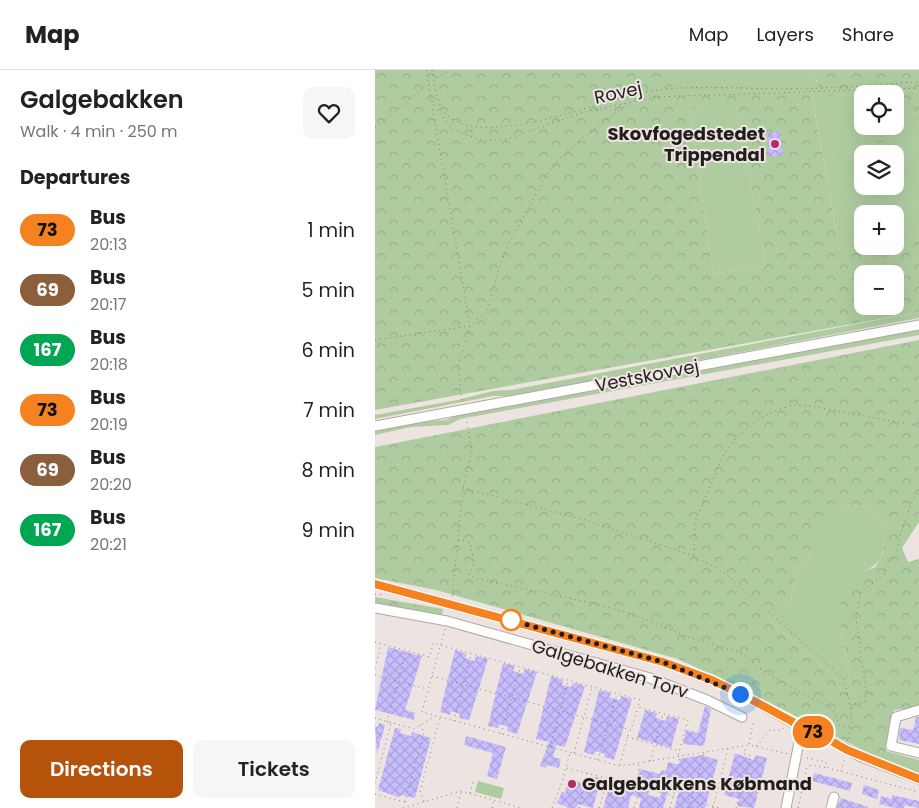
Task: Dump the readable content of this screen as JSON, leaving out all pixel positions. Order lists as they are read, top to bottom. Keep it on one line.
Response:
{"streets":{"street":["Vestskovvej","Galgebakken Torv"],"path":["Rovej"]},"places":["Skovfogedstedet Trippendal","Galgebakkens Købmand"],"lines":["bus line 73"],"page":{"header":"Map","nav":["Map","Layers","Share"],"heading":[["Galgebakken","Walk · 4 min · 250 m"],"Departures"],"on_map":"73","map_buttons":["+","−"],"list":[{"mark":"73","name":"Bus","note":"20:13","value":"1 min"},{"mark":"69","name":"Bus","note":"20:17","value":"5 min"},{"mark":"167","name":"Bus","note":"20:18","value":"6 min"},{"mark":"73","name":"Bus","note":"20:19","value":"7 min"},{"mark":"69","name":"Bus","note":"20:20","value":"8 min"},{"mark":"167","name":"Bus","note":"20:21","value":"9 min"}],"buttons":["Directions","Tickets"]}}
